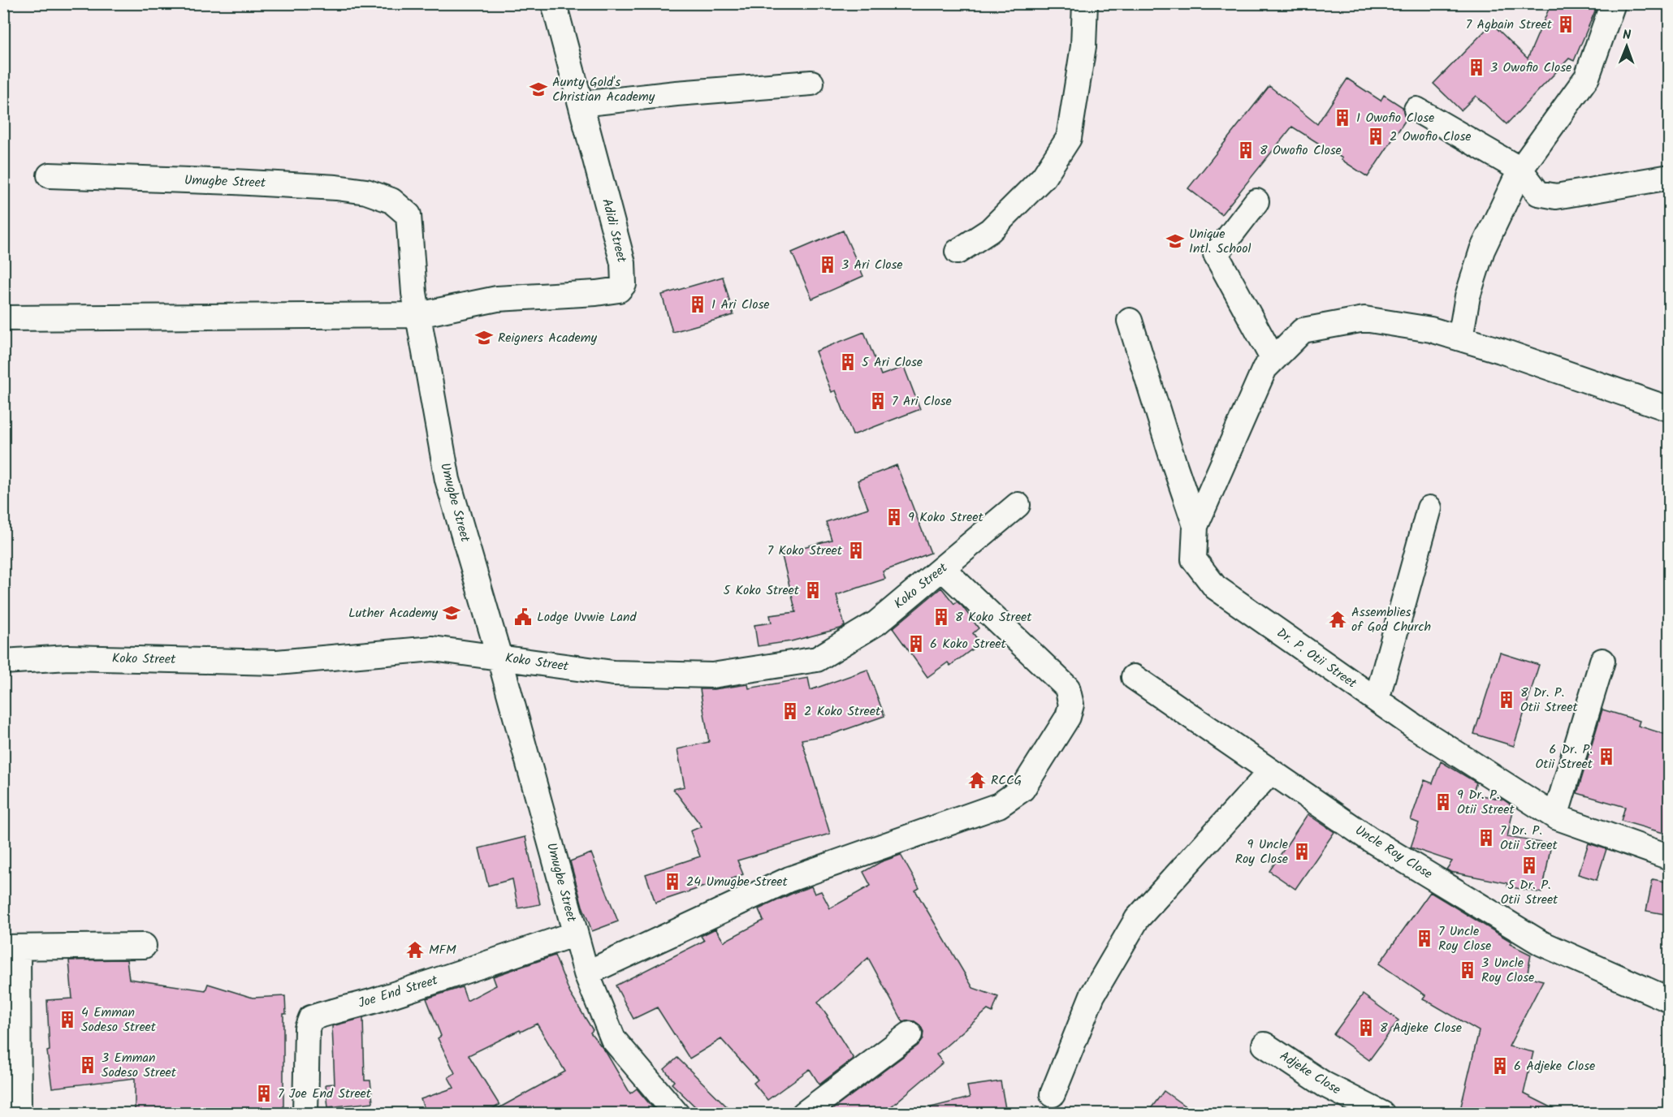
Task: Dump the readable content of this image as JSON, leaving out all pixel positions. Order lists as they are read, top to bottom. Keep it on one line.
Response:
{"streets":{"street":["Umugbe Street","Adidi Street","Koko Street","Dr. P. Otii Street","Uncle Roy Close","Joe End Street","Adjeke Close"]},"crossings":[["Umugbe Street","Adidi Street"],["Umugbe Street","Koko Street"],["Umugbe Street","Joe End Street"]],"places":{"building":["7 Agbain Street","3 Owofio Close","1 Owofio Close","2 Owofio Close","8 Owofio Close","3 Ari Close","1 Ari Close","5 Ari Close","7 Ari Close","9 Koko Street","7 Koko Street","5 Koko Street","8 Koko Street","6 Koko Street","8 Dr. P. Otii Street","2 Koko Street","6 Dr. P. Otii Street","9 Dr. P. Otii Street","7 Dr. P. Otii Street","9 Uncle Roy Close","5 Dr. P. Otii Street","24 Umugbe Street","7 Uncle Roy Close","3 Uncle Roy Close","4 Emman Sodeso Street","8 Adjeke Close","3 Emman Sodeso Street","6 Adjeke Close","7 Joe End Street"],"school or university":["Aunty Gold's Christian Academy","Unique Intl. School","Reigners Academy","Luther Academy"],"public building":["Lodge Uvwie Land"],"temple":["Assemblies of God Church","RCCG","MFM"]},"north":"top"}
